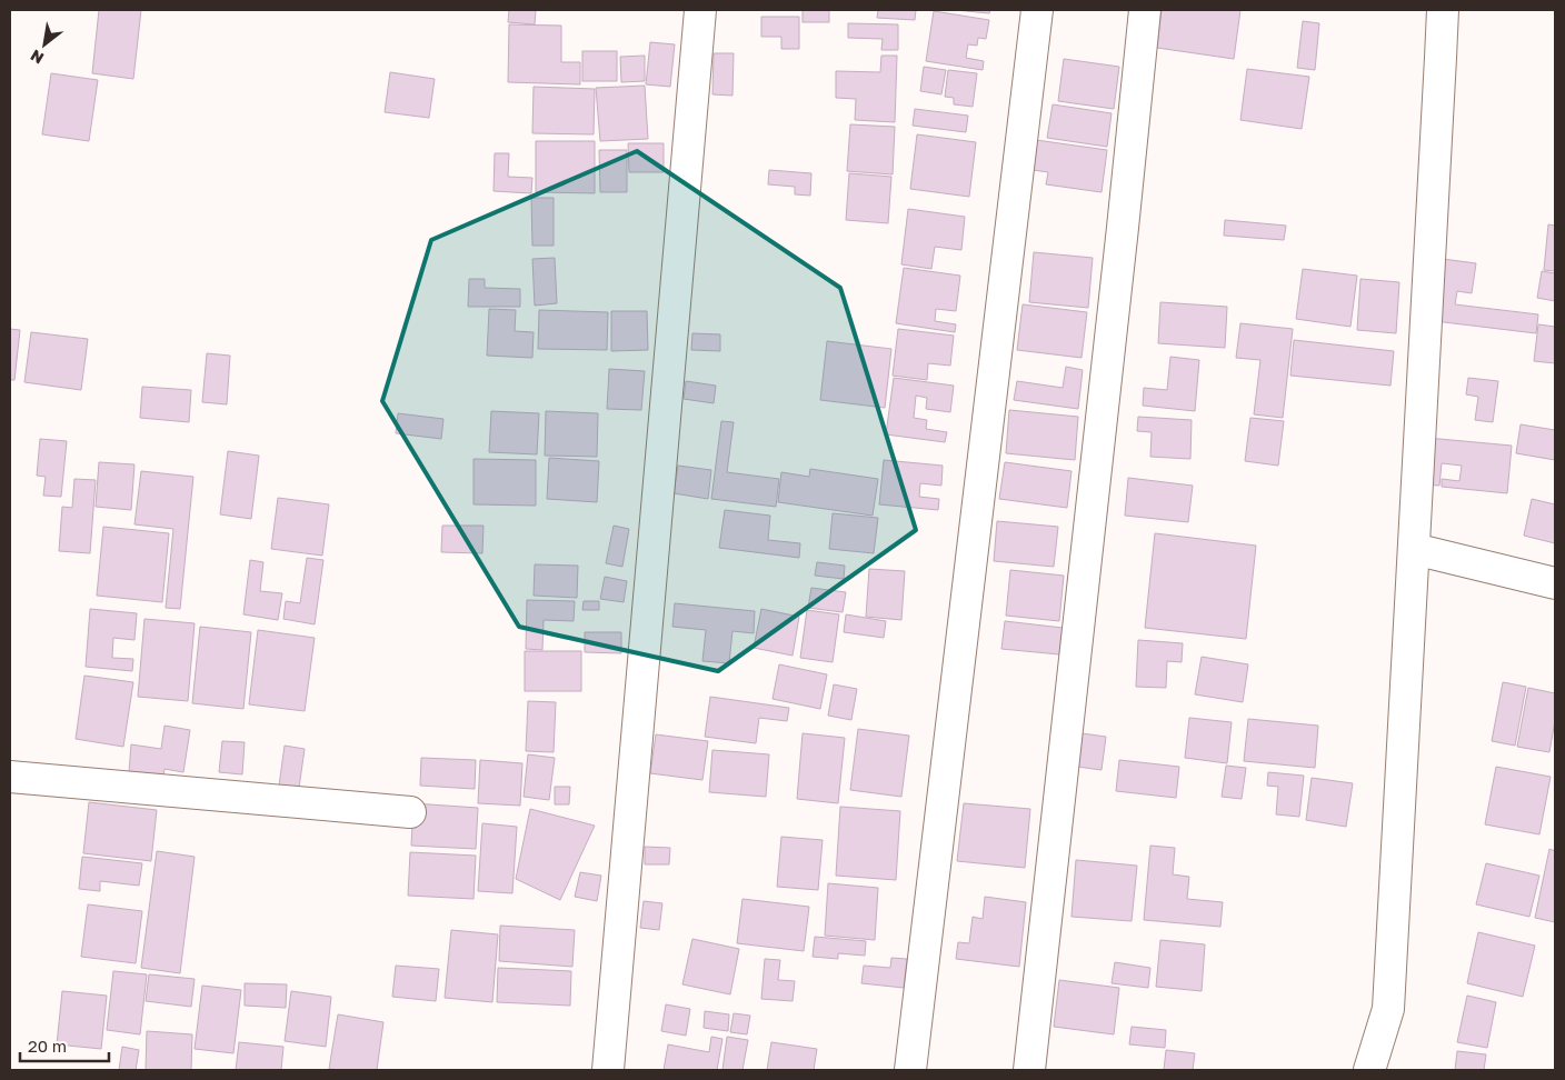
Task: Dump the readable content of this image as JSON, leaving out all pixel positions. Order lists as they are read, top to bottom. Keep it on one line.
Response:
{"scale_bar":"20 m","north":"bottom left"}
